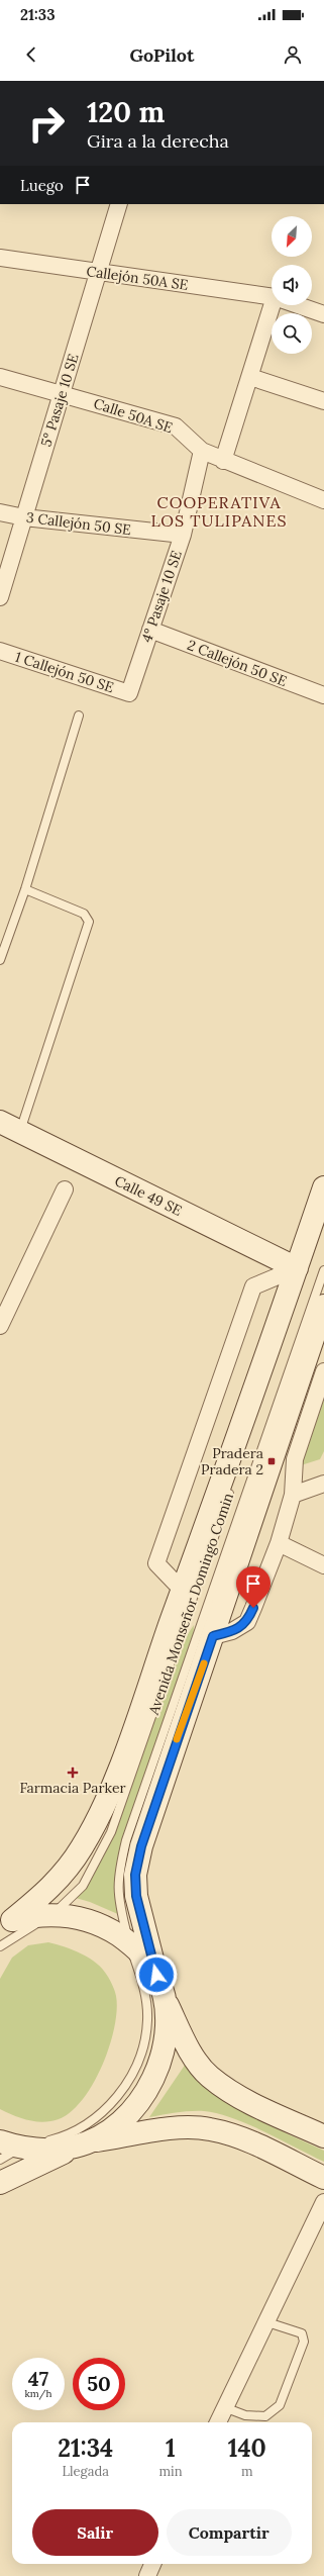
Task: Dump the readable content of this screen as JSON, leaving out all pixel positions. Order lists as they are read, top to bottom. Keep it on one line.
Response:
{"streets":{"main road":["Calle 49 SE","Avenida Monseñor Domingo Comin"],"street":["Callejón 50A SE","5° Pasaje 10 SE","Calle 50A SE","3 Callejón 50 SE","4° Pasaje 10 SE","2 Callejón 50 SE","1 Callejón 50 SE"]},"crossings":[["Callejón 50A SE","5° Pasaje 10 SE"],["5° Pasaje 10 SE","Calle 50A SE"],["5° Pasaje 10 SE","3 Callejón 50 SE"],["Calle 50A SE","4° Pasaje 10 SE"],["3 Callejón 50 SE","4° Pasaje 10 SE"],["4° Pasaje 10 SE","2 Callejón 50 SE"],["4° Pasaje 10 SE","1 Callejón 50 SE"],["Calle 49 SE","Avenida Monseñor Domingo Comin"]],"districts":["COOPERATIVA LOS TULIPANES"],"places":{"transit":["Pradera Pradera 2"],"health":["Farmacia Parker"]},"north":"bottom left","page":{"status":"21:33","header":"GoPilot","turn":["120 m","Gira a la derecha"],"then":"Luego","speed":"47 km/h","limit":"50","eta":["21:34","Llegada","1","min","140","m"],"buttons":["Salir","Compartir"]}}
